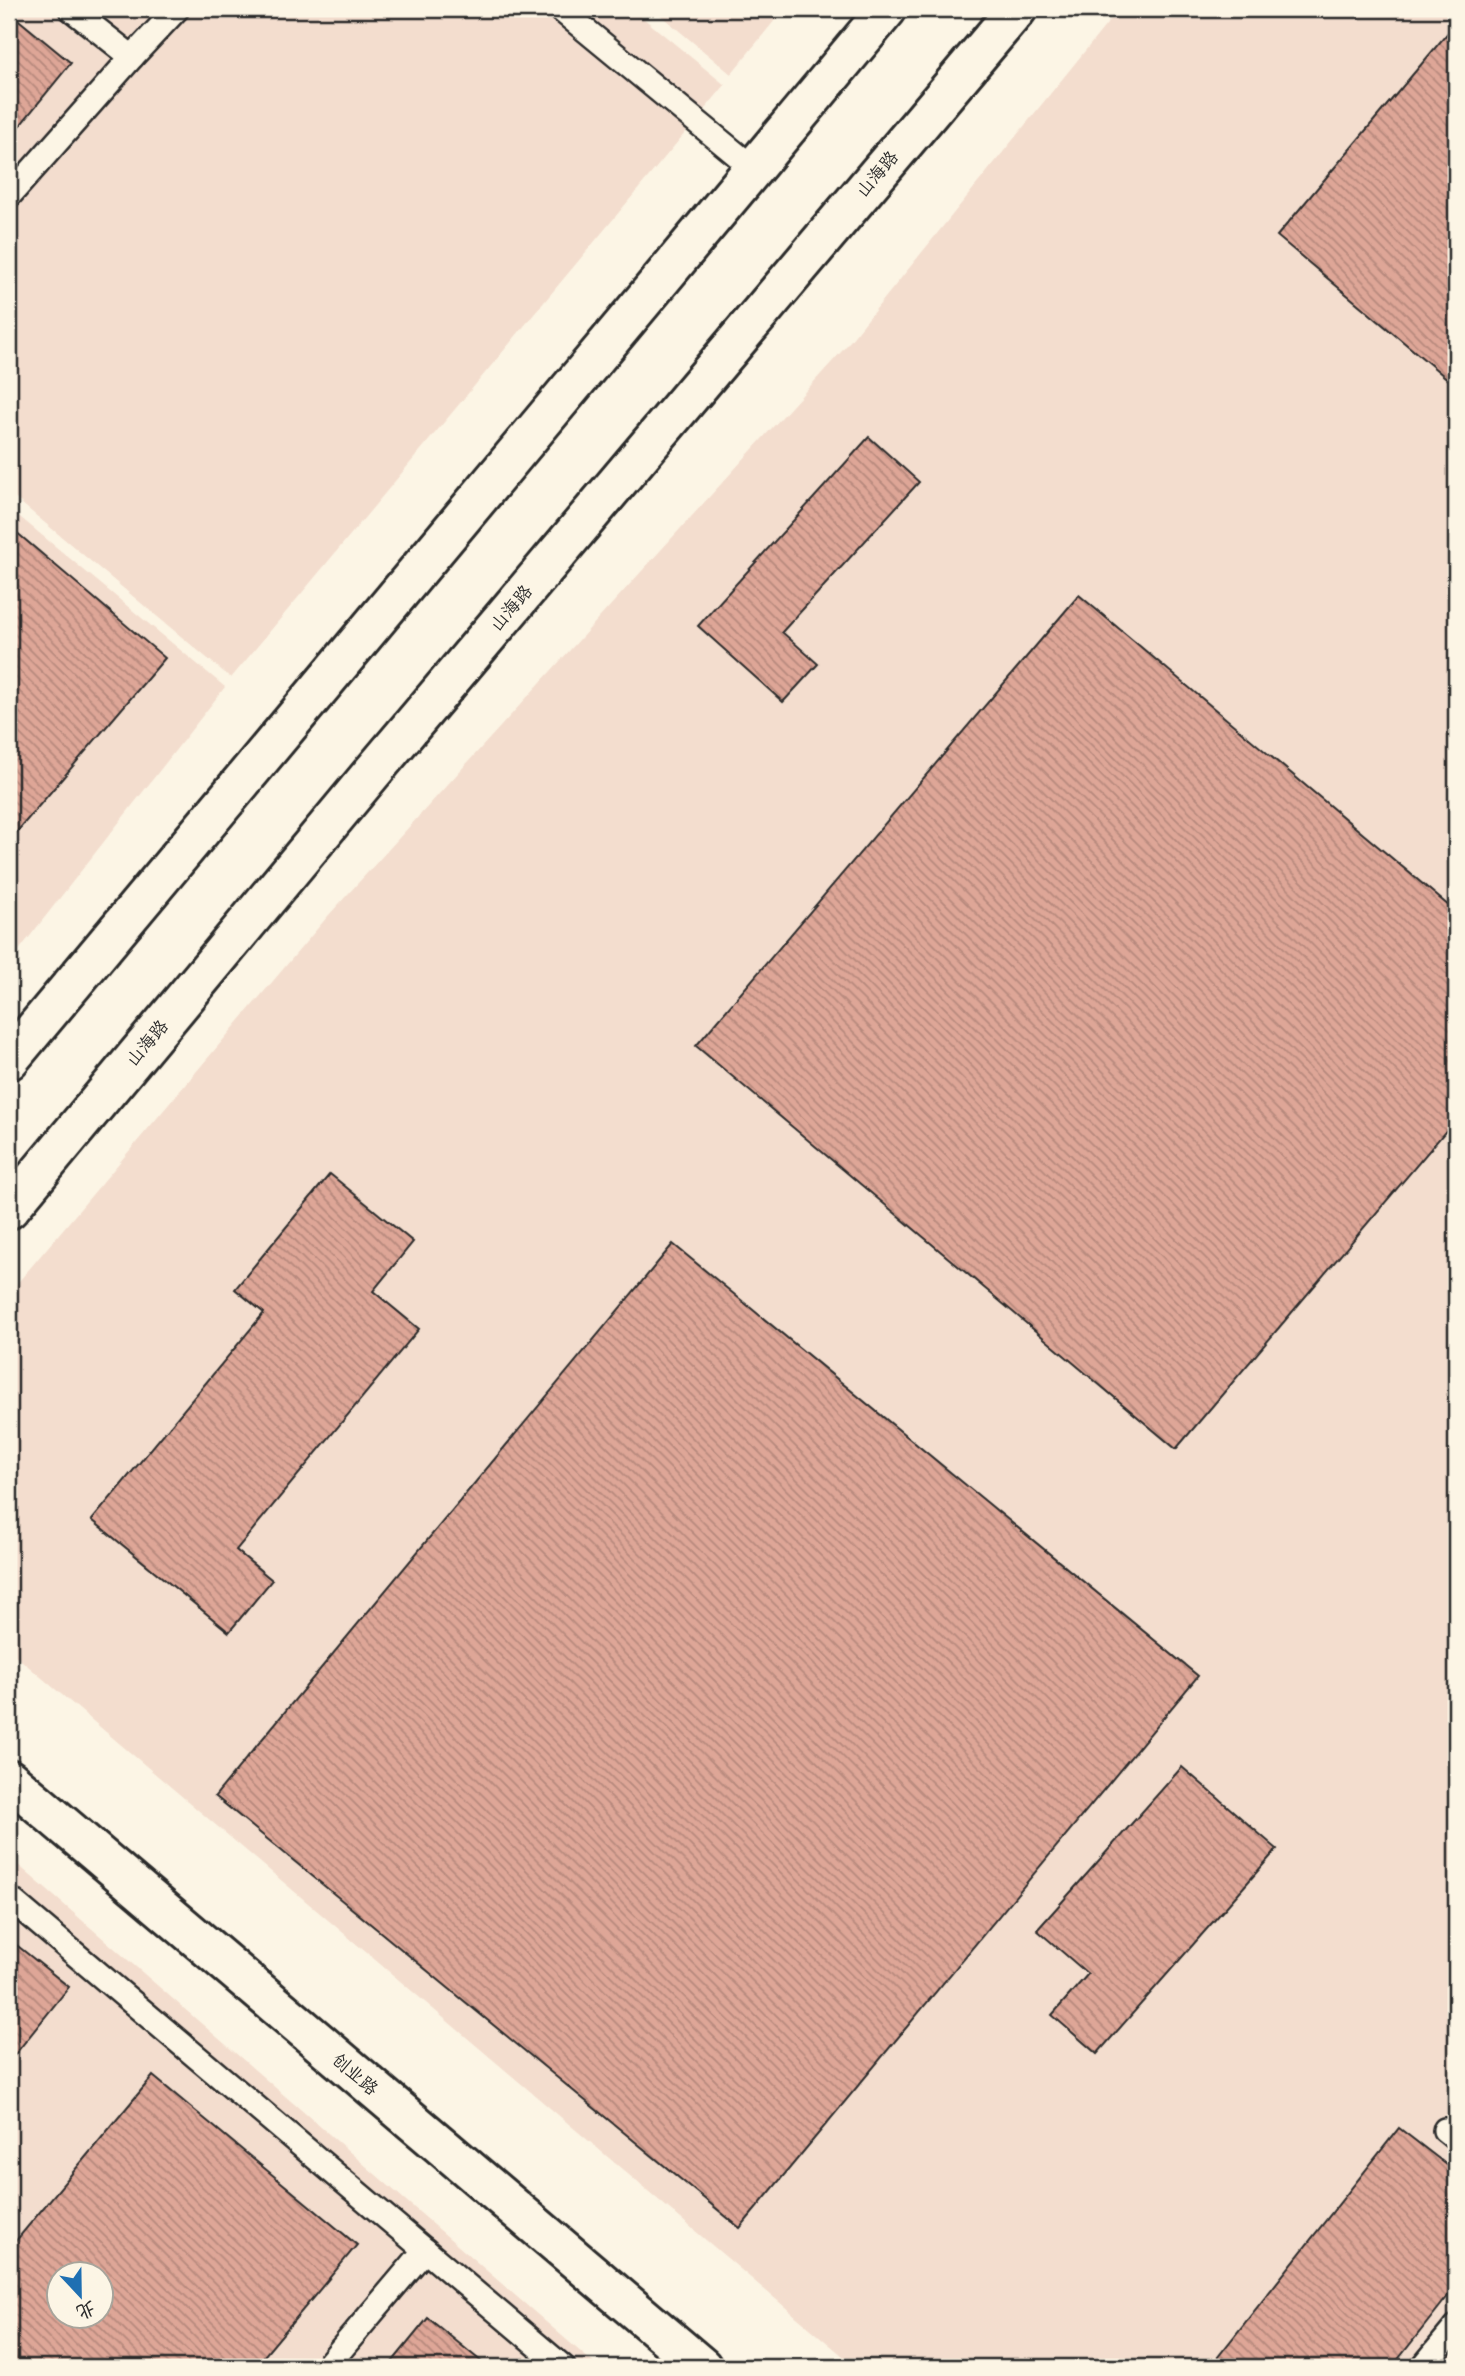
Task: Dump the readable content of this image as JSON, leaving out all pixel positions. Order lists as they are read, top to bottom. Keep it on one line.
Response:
{"streets":{"main road":["山海路","创业路"]},"north":"bottom"}
